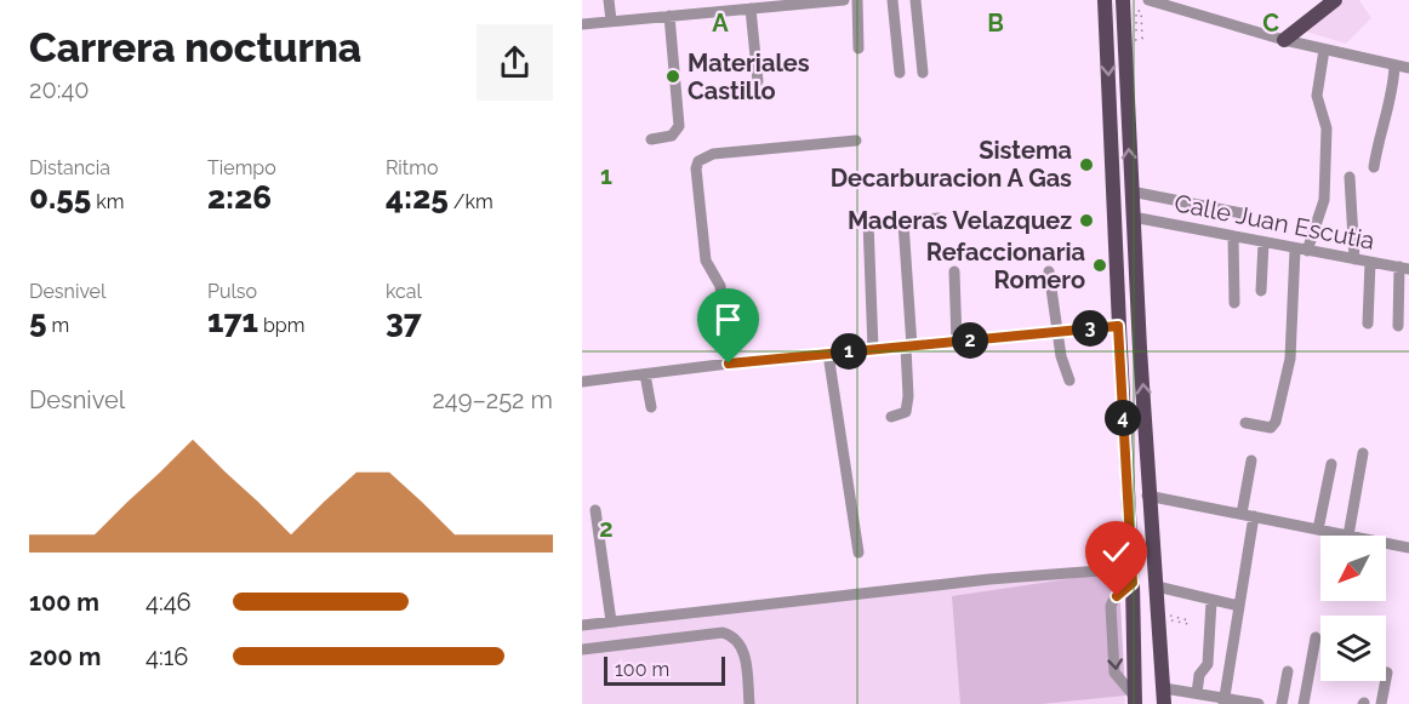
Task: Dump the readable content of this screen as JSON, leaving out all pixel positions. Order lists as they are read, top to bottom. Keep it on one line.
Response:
{"streets":{"street":["Calle Juan Escutia"]},"places":["Materiales Castillo","Sistema Decarburacion A Gas","Maderas Velazquez","Refaccionaria Romero"],"scale_bar":"100 m","north":"bottom left","page":{"heading":["Carrera nocturna","20:40"],"stats":[["Distancia","0.55 km"],["Tiempo","2:26"],["Ritmo","4:25 /km"],["Desnivel","5 m"],["Pulso","171 bpm"],["kcal","37"]],"pins":["3","2","1","4"],"chart":["Desnivel","249–252 m"],"list":[{"name":"100 m","note":"4:46"},{"name":"200 m","note":"4:16"}],"scale":"100 m"},"grid":{"columns":["A","B","C"],"rows":["1","2"]}}
